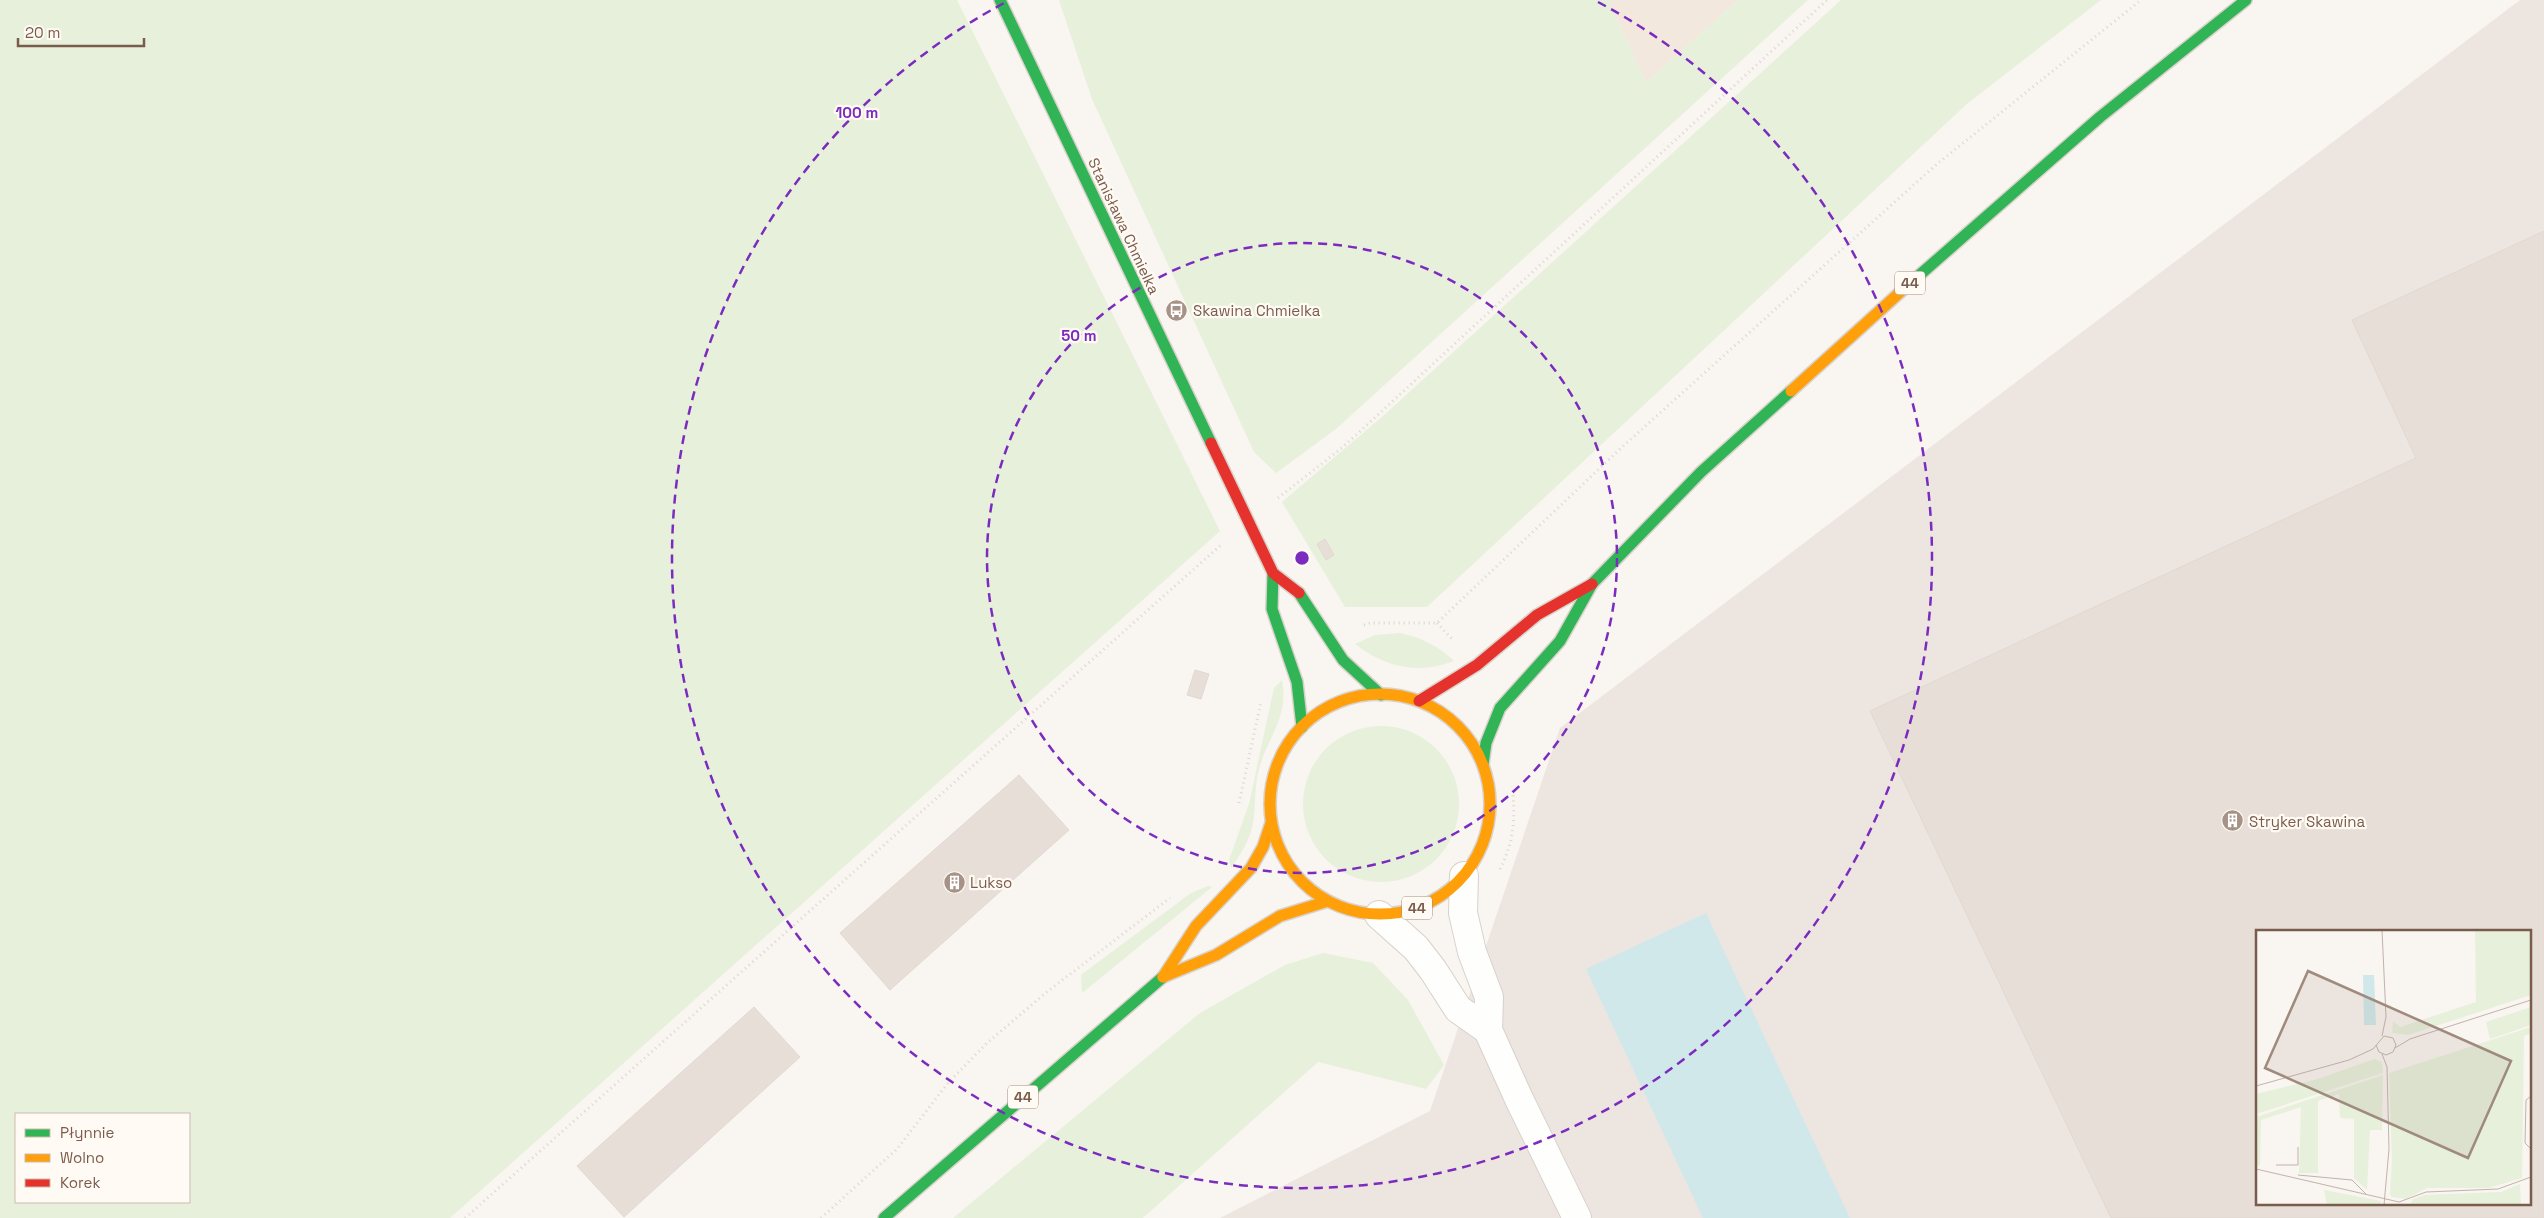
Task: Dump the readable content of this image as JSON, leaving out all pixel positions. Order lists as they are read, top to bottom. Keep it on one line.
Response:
{"streets":{"main road":["Stanisława Chmielka","44"]},"crossings":[["Stanisława Chmielka","44"]],"places":{"bus stop":["Skawina Chmielka"],"building":["Stryker Skawina","Lukso"]},"legend":["Płynnie","Wolno","Korek"],"scale_bar":"20 m","rings":["100 m","50 m"]}
